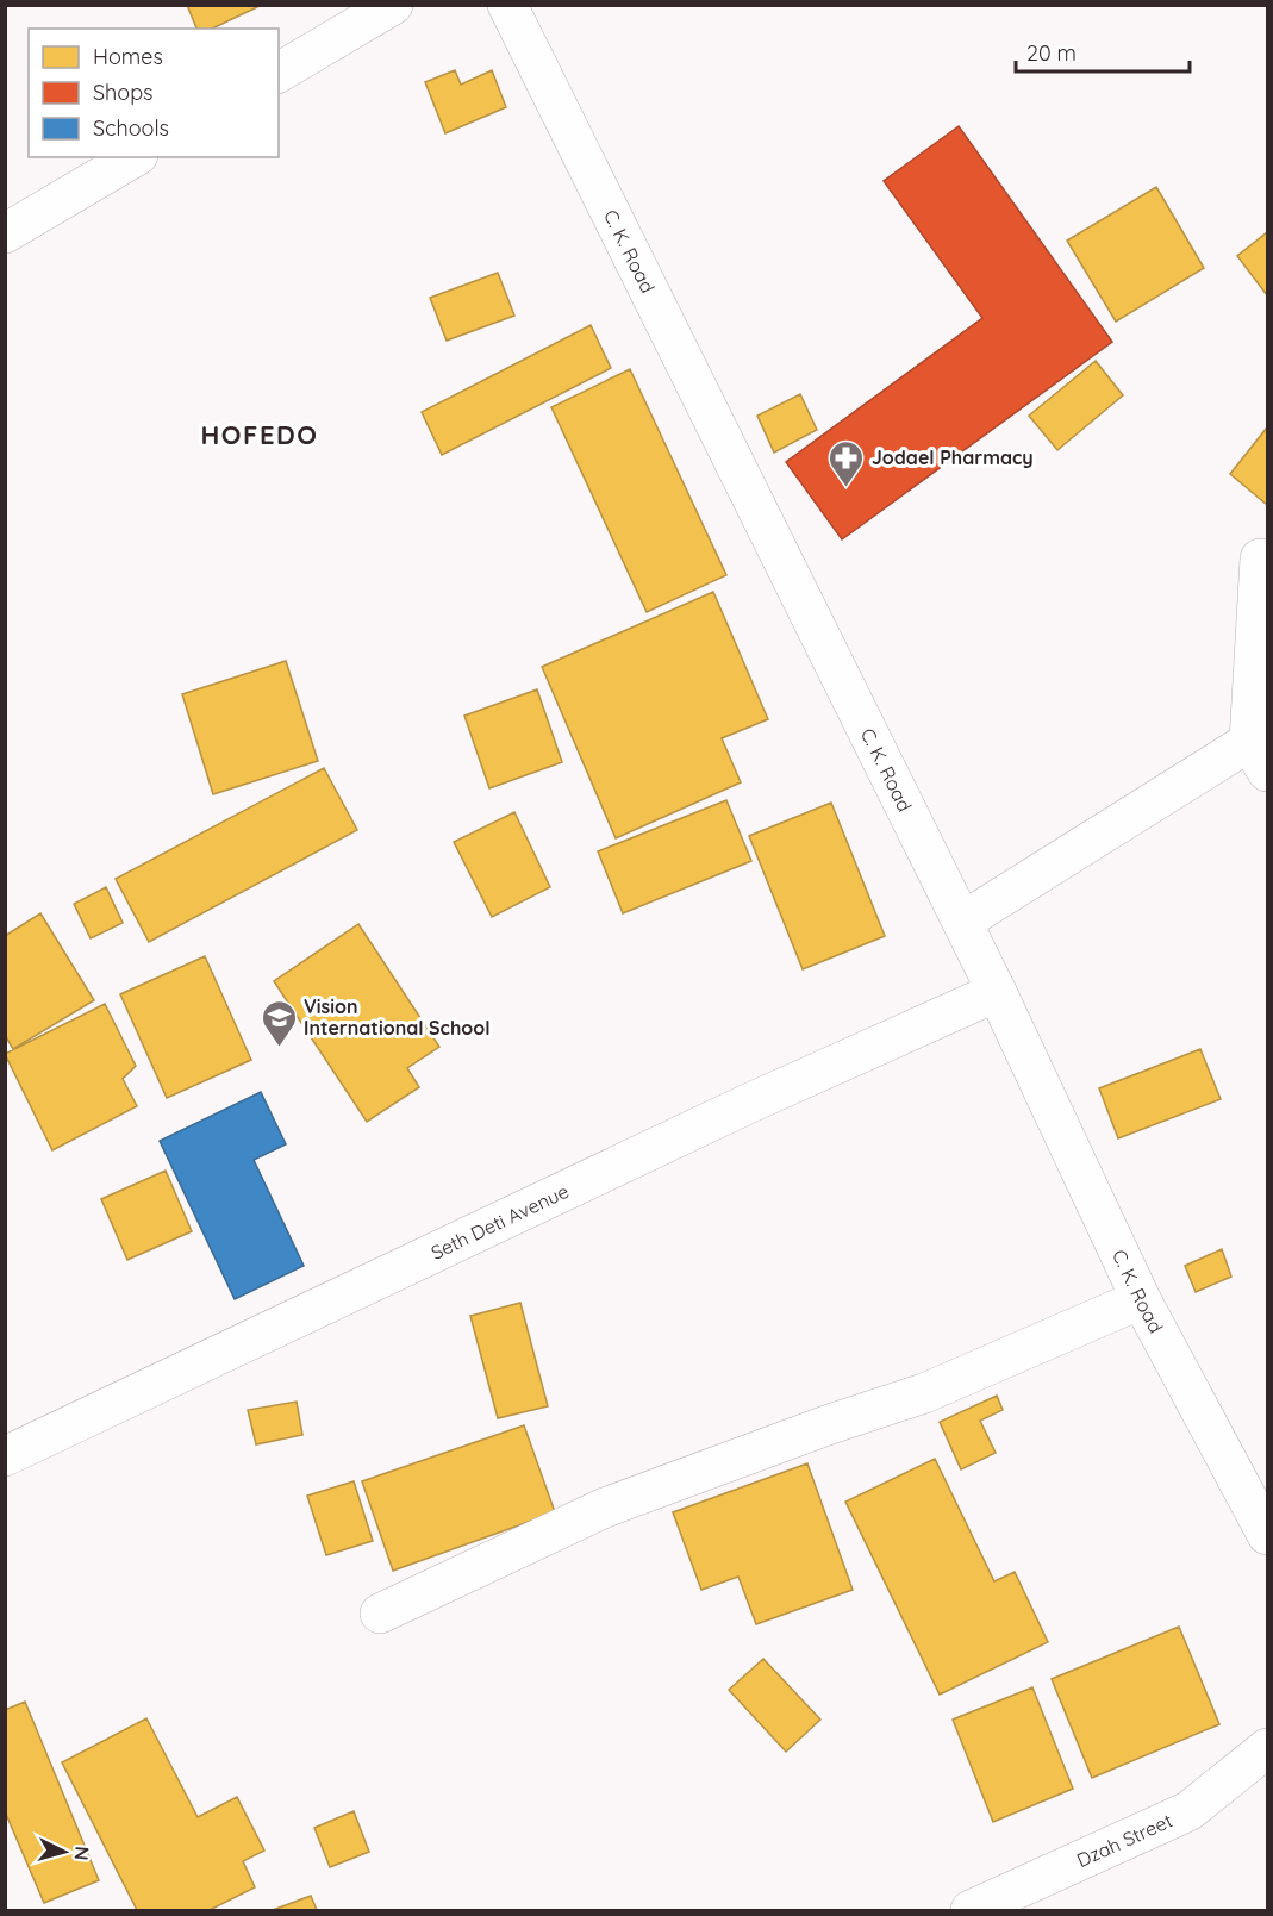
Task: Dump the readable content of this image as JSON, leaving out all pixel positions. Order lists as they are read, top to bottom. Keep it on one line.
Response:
{"streets":{"street":["C. K. Road","Seth Deti Avenue","Dzah Street"]},"crossings":[["C. K. Road","Seth Deti Avenue"]],"districts":["HOFEDO"],"places":{"pharmacy":["Jodael Pharmacy"],"school or university":["Vision International School"]},"legend":["Homes","Shops","Schools"],"scale_bar":"20 m","north":"right"}
